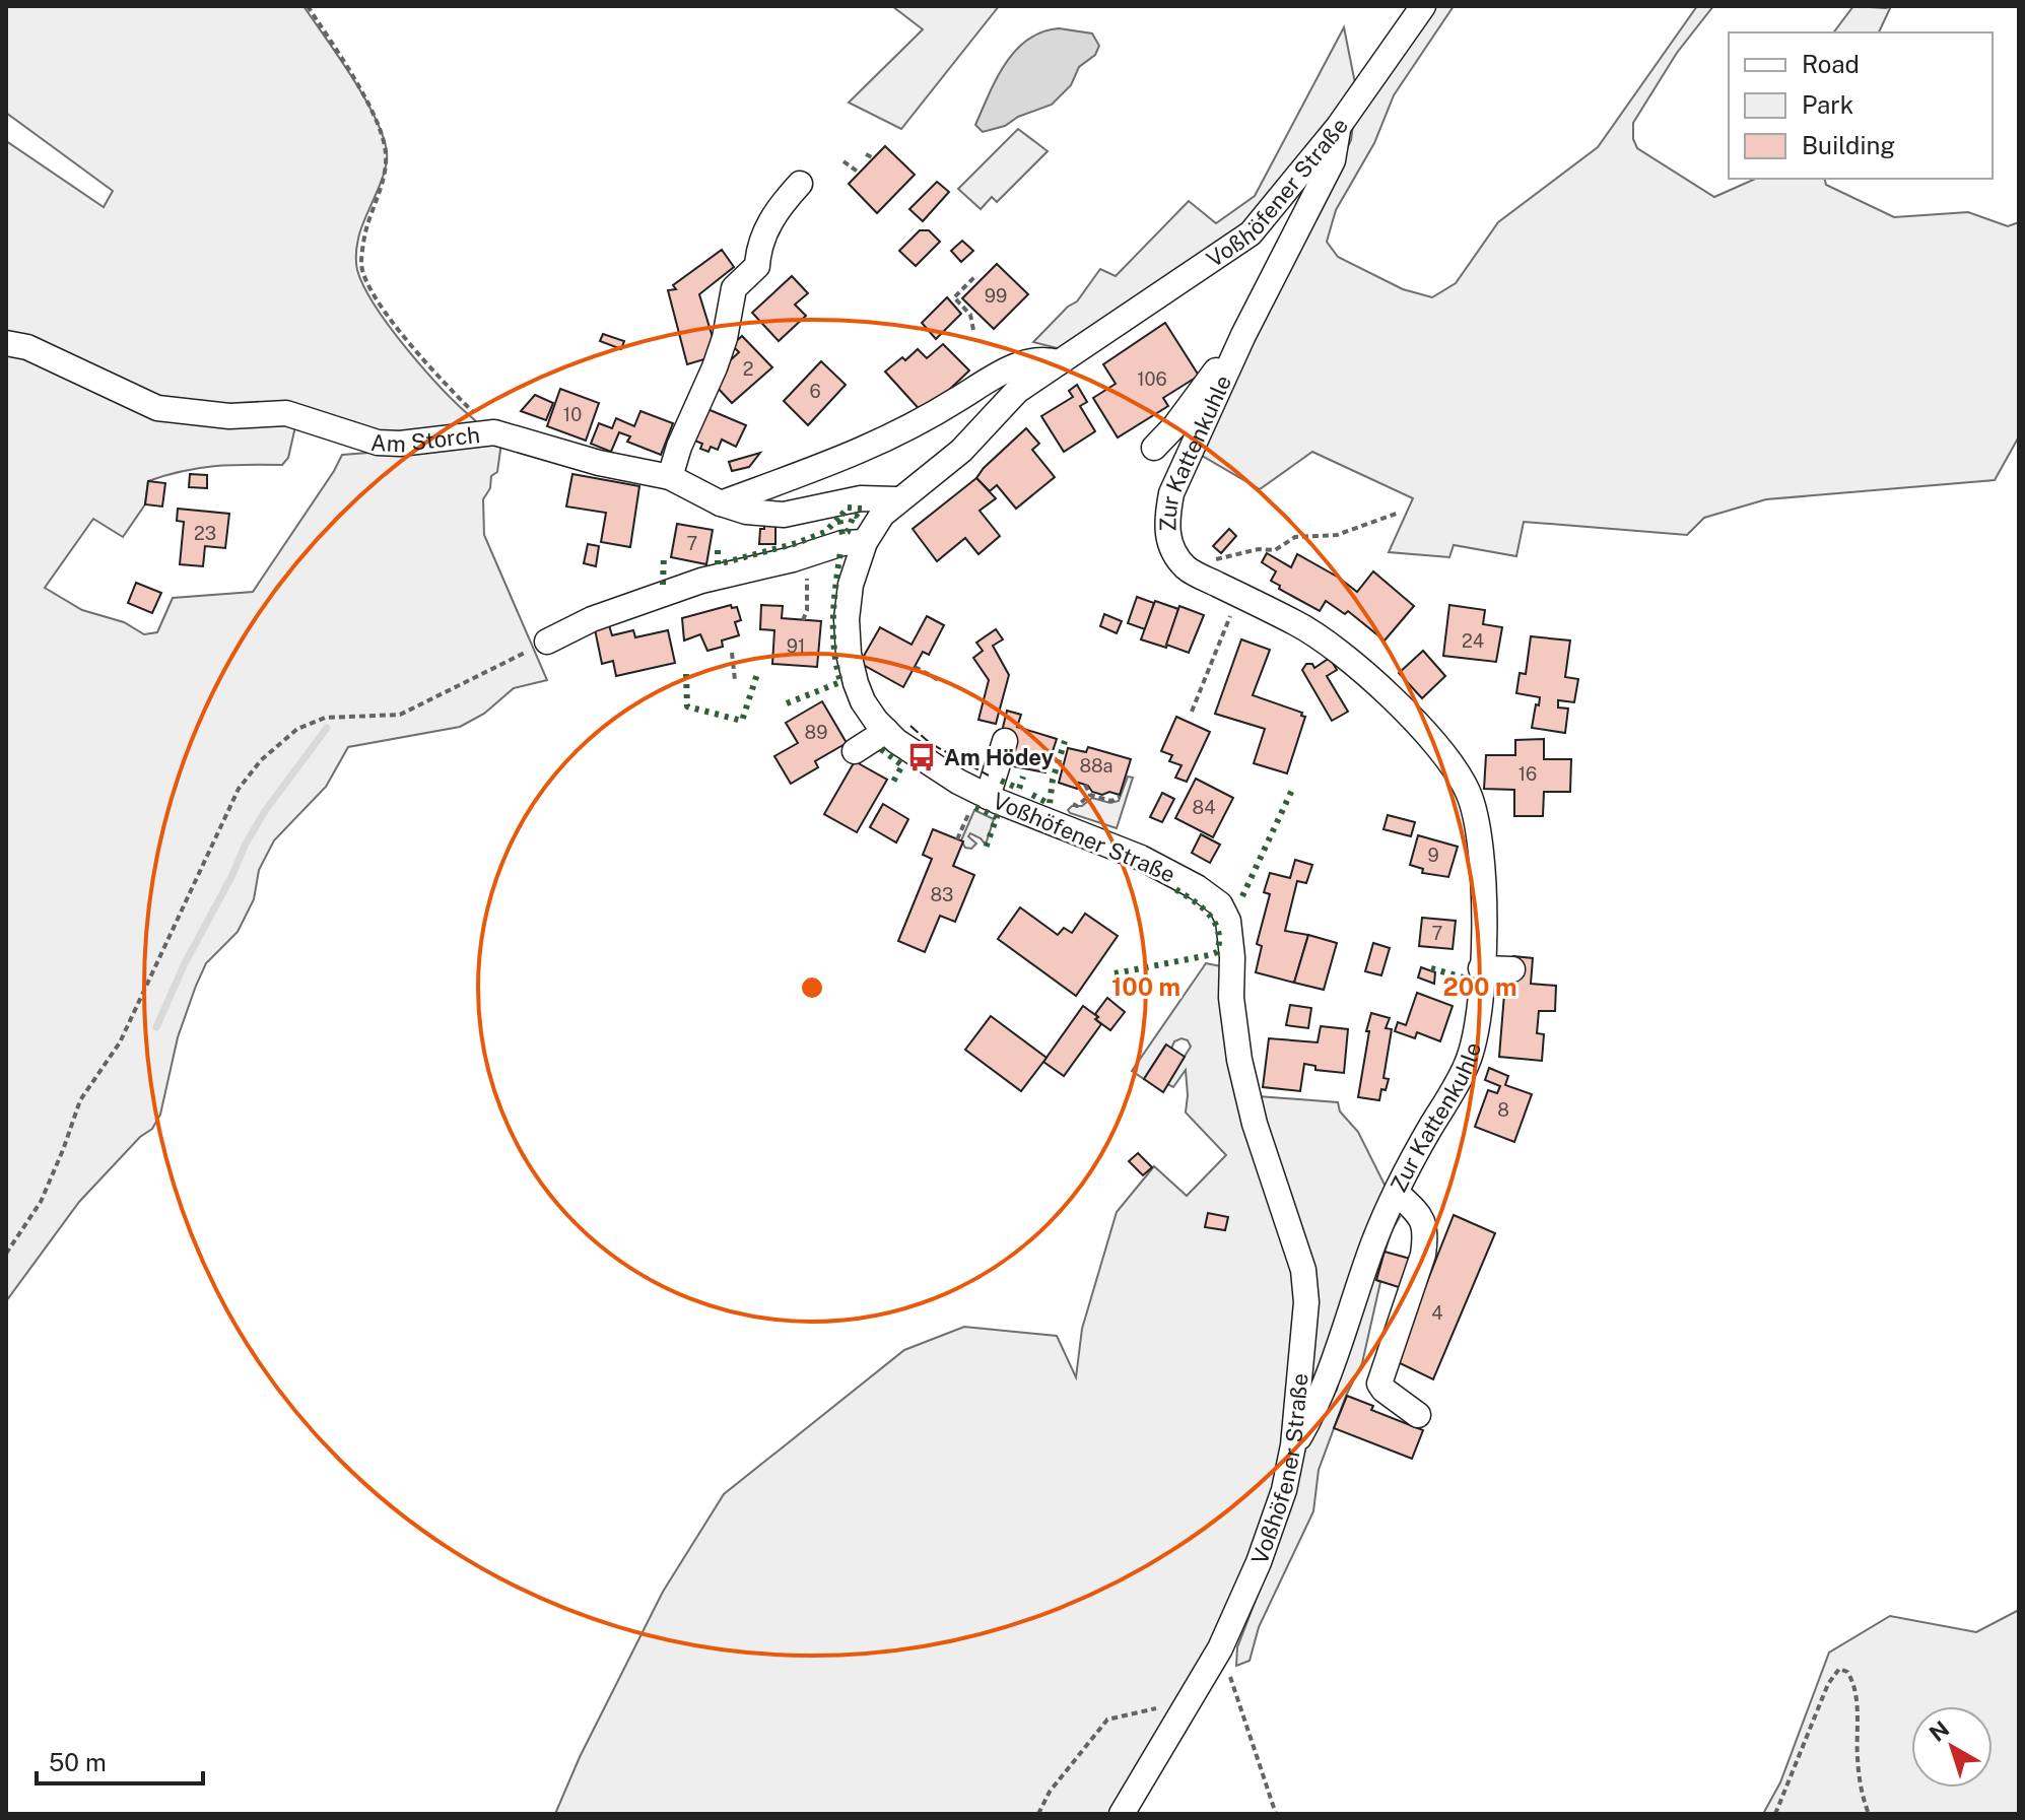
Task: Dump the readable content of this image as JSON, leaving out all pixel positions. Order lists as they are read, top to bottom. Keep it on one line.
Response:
{"streets":{"street":["Voßhöfener Straße","Am Storch","Zur Kattenkuhle"]},"crossings":[["Voßhöfener Straße","Am Storch"],["Voßhöfener Straße","Zur Kattenkuhle"]],"places":{"bus stop":["Am Hödey"]},"house_numbers":["99","2","106","6","10","23","7","24","91","89","88a","16","84","9","83","7","8","4"],"legend":["Road","Park","Building"],"scale_bar":"50 m","north":"top left","rings":["100 m","200 m"]}
